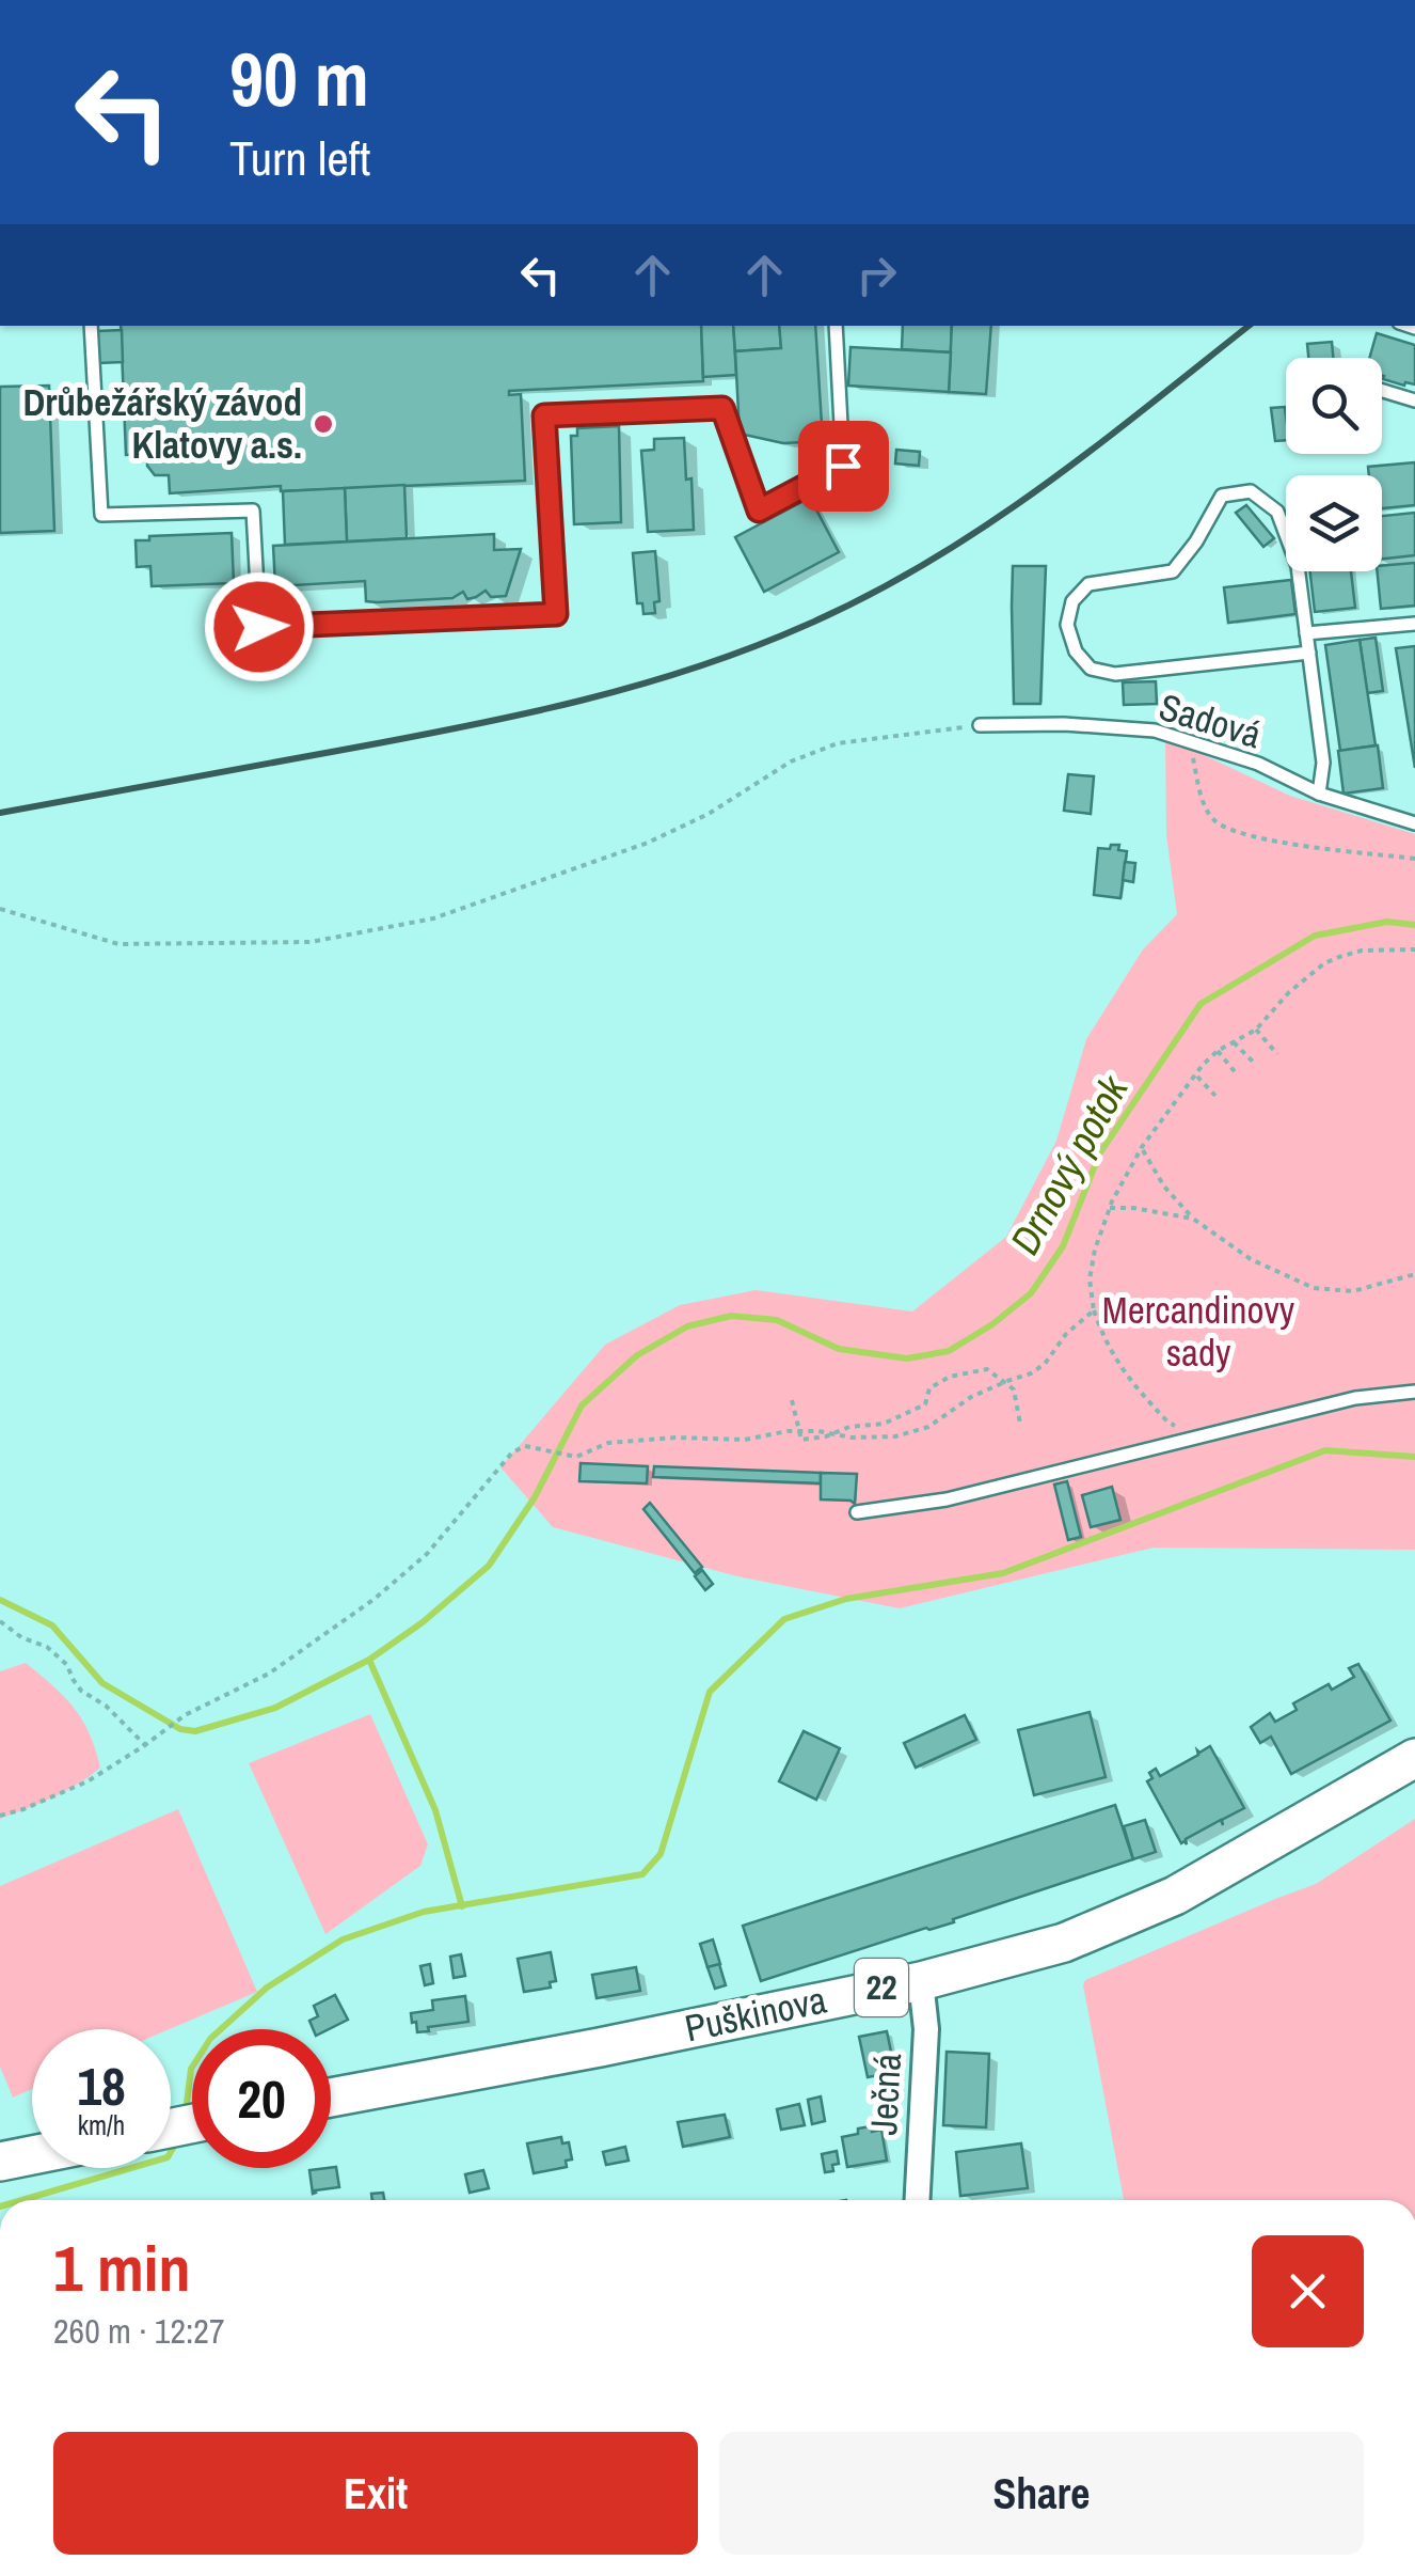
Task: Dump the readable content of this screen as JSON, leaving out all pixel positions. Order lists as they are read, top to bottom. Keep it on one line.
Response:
{"streets":{"main road":["22","Puškinova"],"street":["Ječná"],"lane":["Sadová"]},"crossings":[["Puškinova","Ječná"]],"water":["Drnový potok"],"parks":["Mercandinovy sady"],"places":["Drůbežářský závod Klatovy a.s."],"page":{"turn":["90 m","Turn left"],"speed":"18 km/h","limit":"20","heading":["1 min","260 m · 12:27"],"buttons":["Exit","Share"]}}
